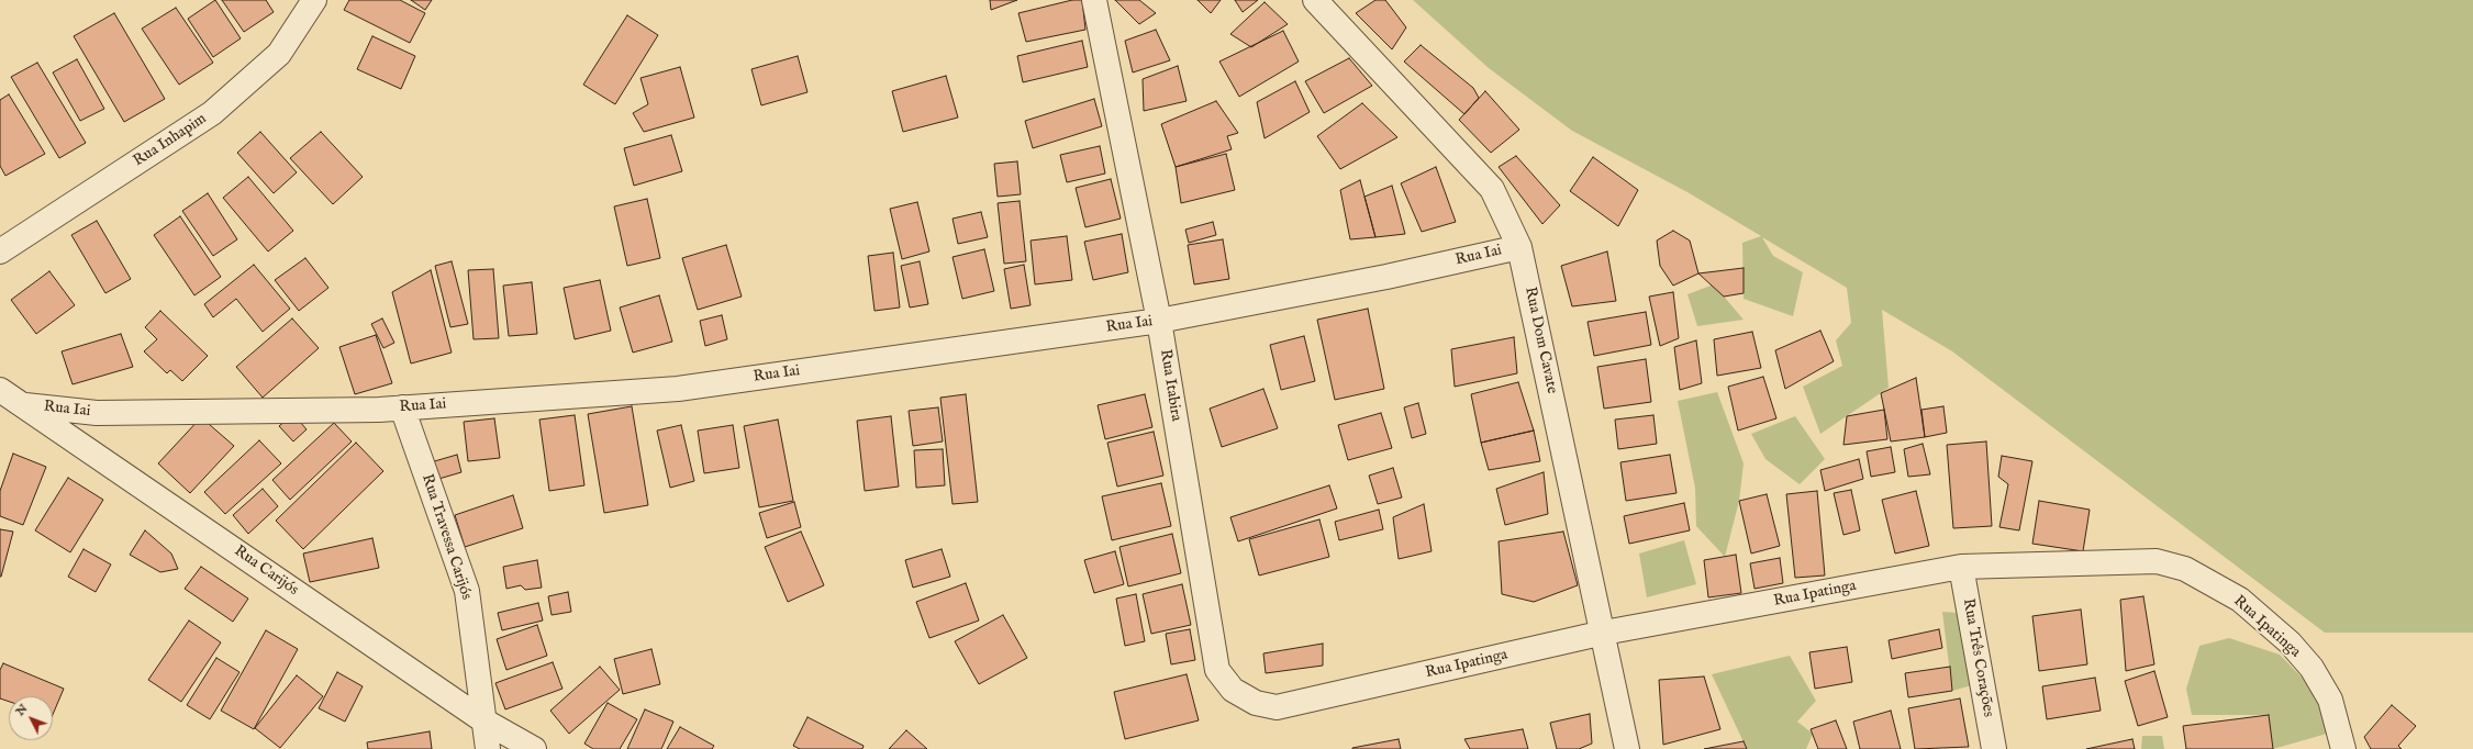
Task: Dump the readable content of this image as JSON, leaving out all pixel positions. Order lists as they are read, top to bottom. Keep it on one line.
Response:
{"streets":{"street":["Rua Inhapim","Rua Iai","Rua Dom Cavate","Rua Itabira","Rua Travessa Carijós","Rua Carijós","Rua Ipatinga","Rua Três Corações"]},"crossings":[["Rua Iai","Rua Dom Cavate"],["Rua Iai","Rua Itabira"],["Rua Iai","Rua Travessa Carijós"],["Rua Iai","Rua Carijós"],["Rua Dom Cavate","Rua Ipatinga"],["Rua Itabira","Rua Ipatinga"],["Rua Travessa Carijós","Rua Carijós"],["Rua Ipatinga","Rua Três Corações"]],"north":"top left"}
